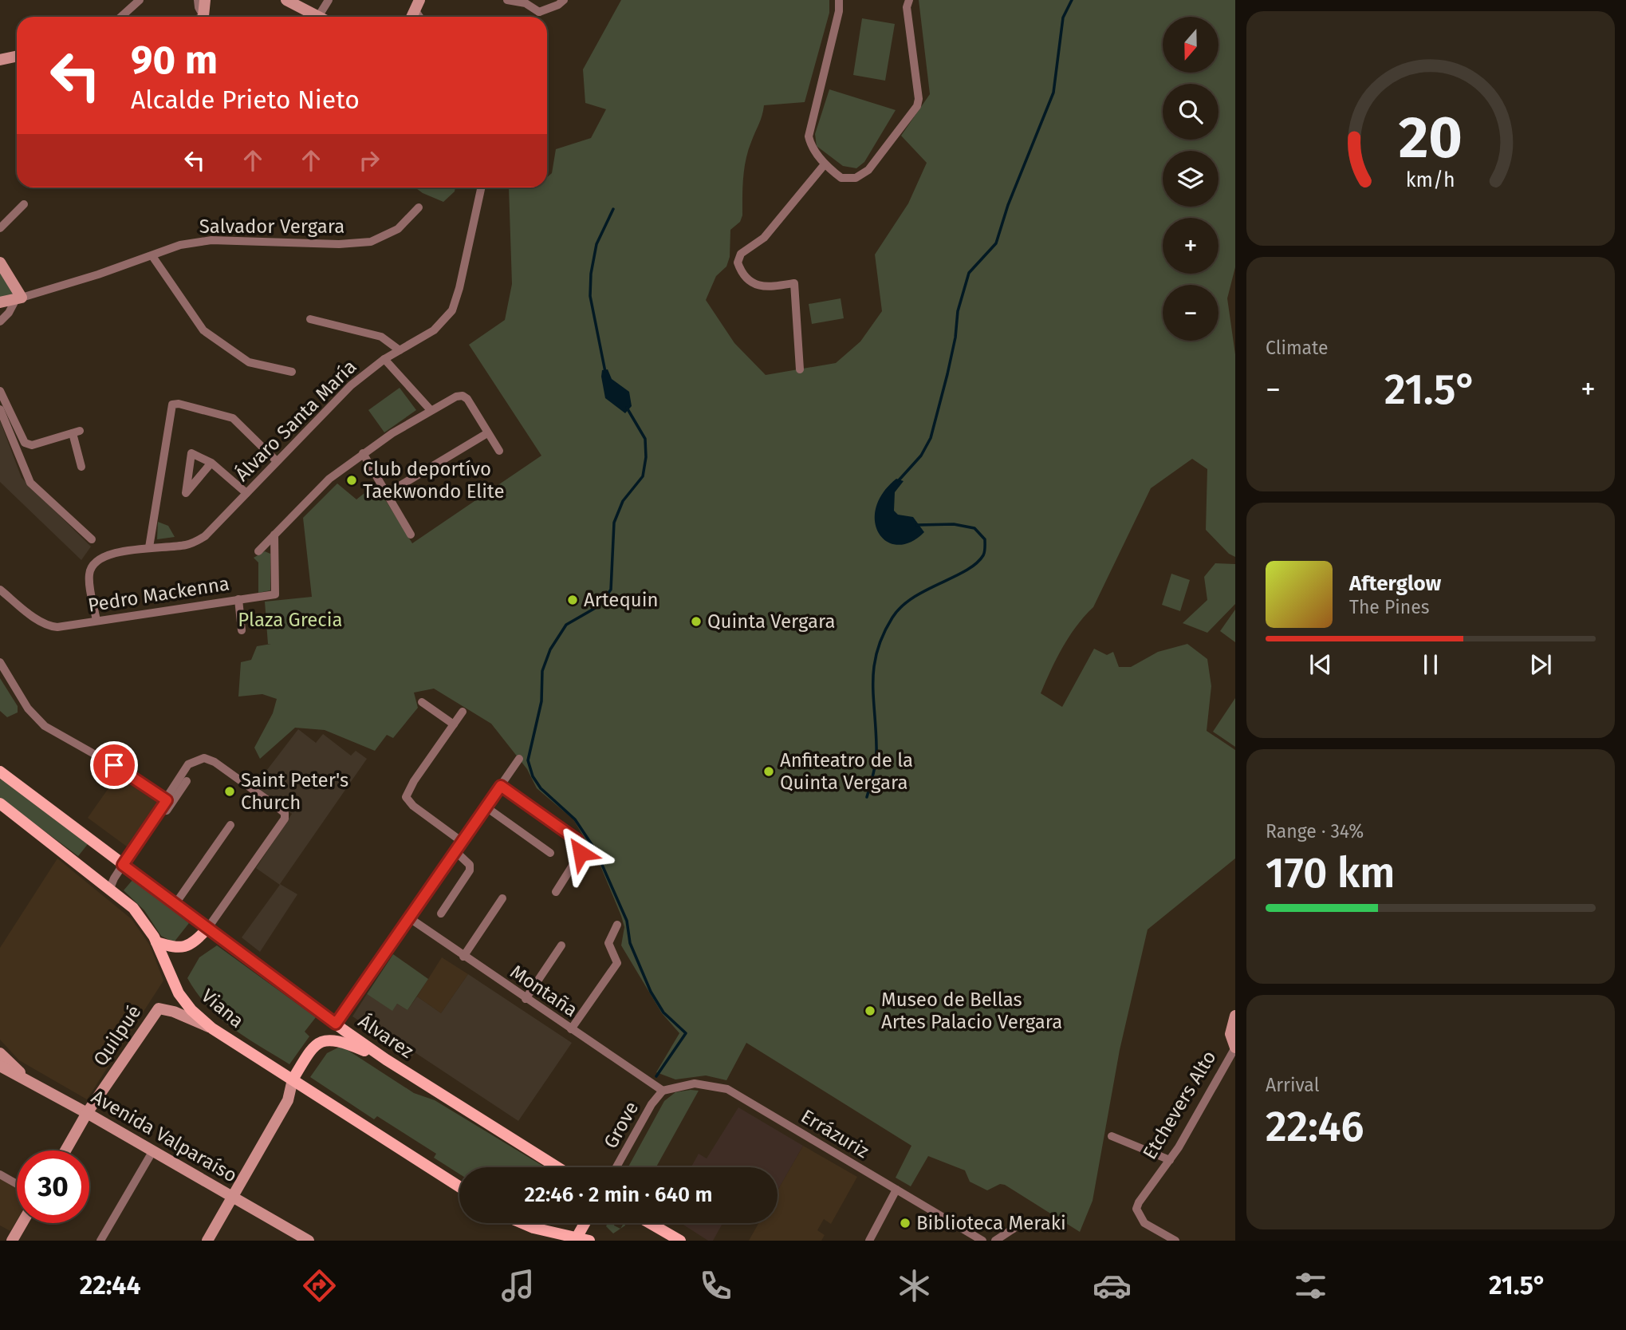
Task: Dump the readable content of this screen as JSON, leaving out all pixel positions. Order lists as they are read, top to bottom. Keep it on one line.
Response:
{"streets":{"main road":["Viana","Álvarez"],"street":["Salvador Vergara","Álvaro Santa María","Pedro Mackenna","Montaña","Quilpué","Etchevers Alto","Grove","Errázuriz","Avenida Valparaíso"]},"crossings":[["Álvaro Santa María","Pedro Mackenna"],["Montaña","Grove"],["Montaña","Errázuriz"],["Viana","Quilpué"],["Quilpué","Avenida Valparaíso"],["Grove","Errázuriz"]],"parks":["Plaza Grecia"],"places":["Club deportívo Taekwondo Elite","Artequin","Quinta Vergara","Anfiteatro de la Quinta Vergara","Saint Peter's Church","Museo de Bellas Artes Palacio Vergara","Biblioteca Meraki"],"north":"bottom","page":{"map_buttons":["+","−"],"turn":["90 m","Alcalde Prieto Nieto"],"tile":["Climate",["Range · 34%","170 km"],["Arrival","22:46"]],"heat":["−","21.5°","+"],"song":["Afterglow","The Pines"],"limit":"30","trip":"22:46 · 2 min · 640 m","tabs":["22:44","21.5°"],"gauge":["20","km/h"]}}
